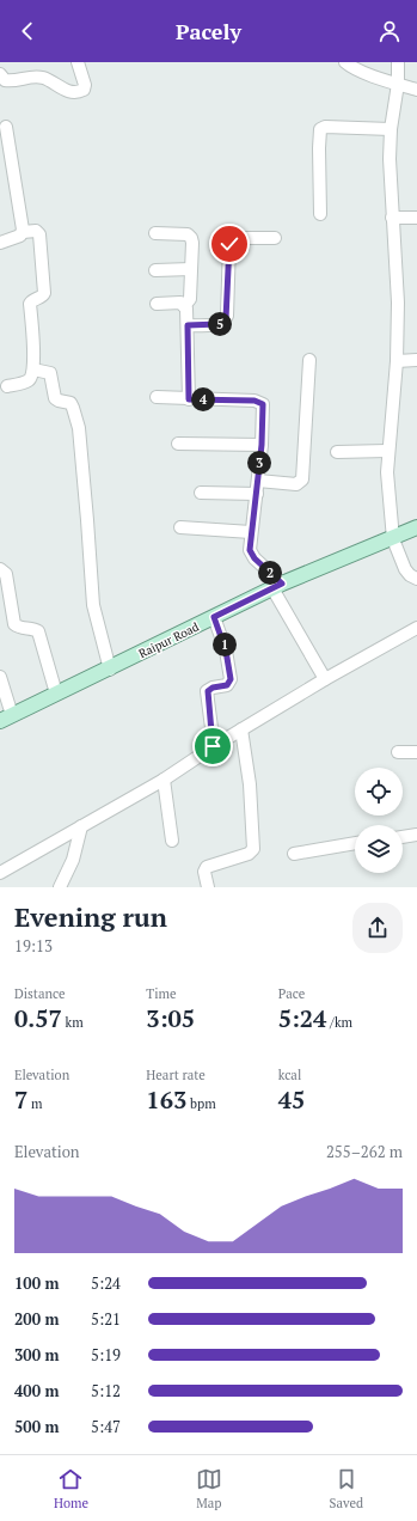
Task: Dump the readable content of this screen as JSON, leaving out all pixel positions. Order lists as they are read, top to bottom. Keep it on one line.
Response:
{"streets":{"main road":["Raipur Road"]},"page":{"header":"Pacely","pins":["5","4","3","2","1"],"heading":["Evening run","19:13"],"stats":[["Distance","0.57 km"],["Time","3:05"],["Pace","5:24 /km"],["Elevation","7 m"],["Heart rate","163 bpm"],["kcal","45"]],"chart":["Elevation","255–262 m"],"list":[{"name":"100 m","note":"5:24"},{"name":"200 m","note":"5:21"},{"name":"300 m","note":"5:19"},{"name":"400 m","note":"5:12"},{"name":"500 m","note":"5:47"}],"tabs":["Home","Map","Saved"]}}
